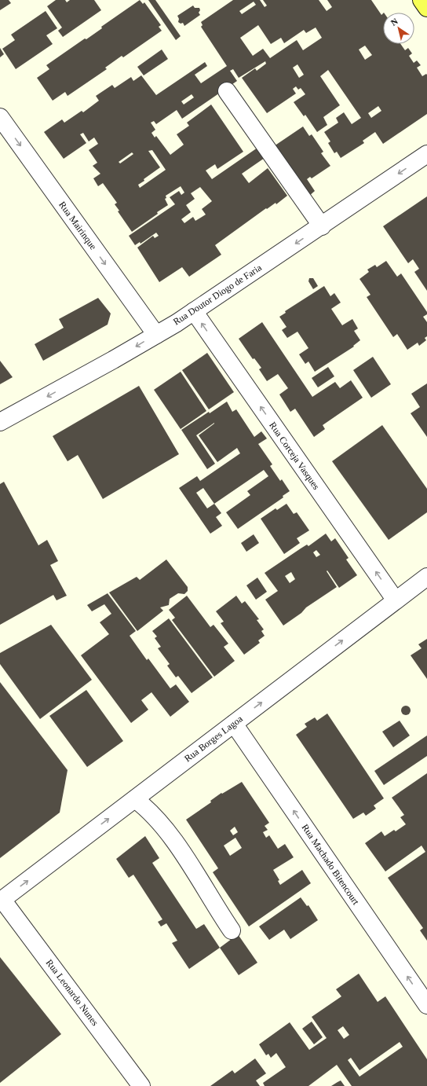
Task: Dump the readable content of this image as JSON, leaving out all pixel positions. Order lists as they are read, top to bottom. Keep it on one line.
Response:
{"streets":{"street":["Rua Mairinque","Rua Doutor Diogo de Faria","Rua Corceja Vasques","Rua Borges Lagoa","Rua Machado Bitencourt","Rua Leonardo Nunes"]},"crossings":[["Rua Mairinque","Rua Doutor Diogo de Faria"],["Rua Doutor Diogo de Faria","Rua Corceja Vasques"],["Rua Corceja Vasques","Rua Borges Lagoa"],["Rua Borges Lagoa","Rua Machado Bitencourt"],["Rua Borges Lagoa","Rua Leonardo Nunes"]],"one_way":["Rua Mairinque","Rua Doutor Diogo de Faria","Rua Corceja Vasques","Rua Borges Lagoa"],"north":"top left"}
